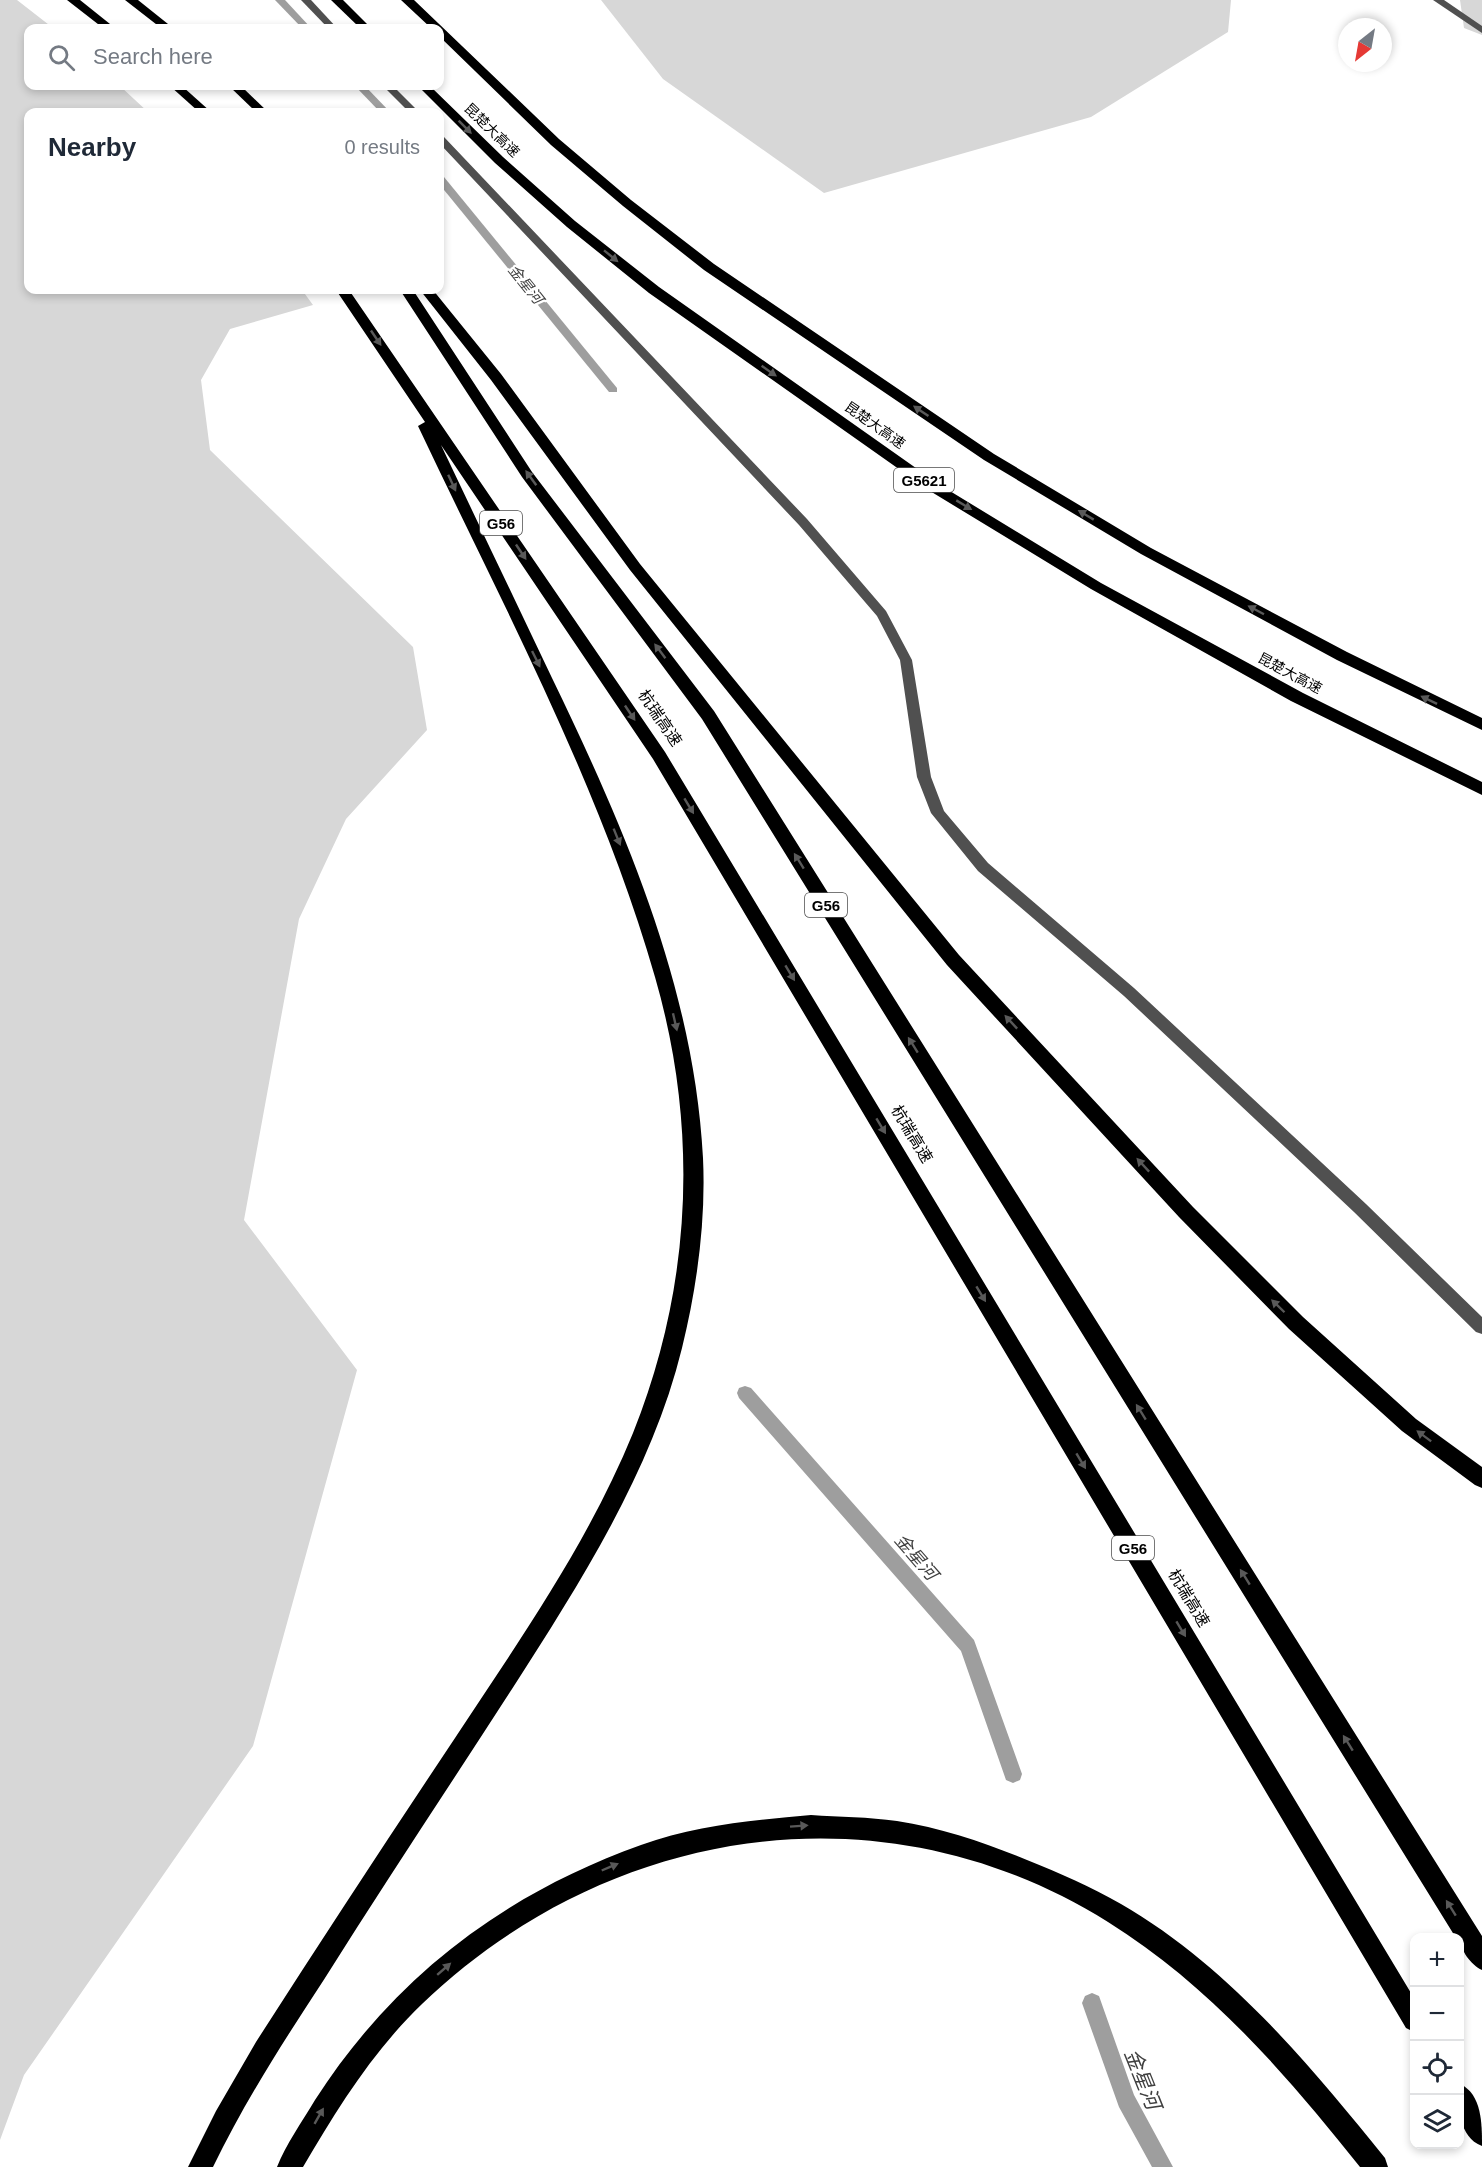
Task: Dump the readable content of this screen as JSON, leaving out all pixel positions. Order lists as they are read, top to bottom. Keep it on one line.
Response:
{"streets":{"highway":["昆楚大高速","G5621","G56","杭瑞高速"]},"water":["金星河"],"north":"bottom left","page":{"search":"Search here","heading":["Nearby","0 results"],"map_buttons":["+","−"]}}
